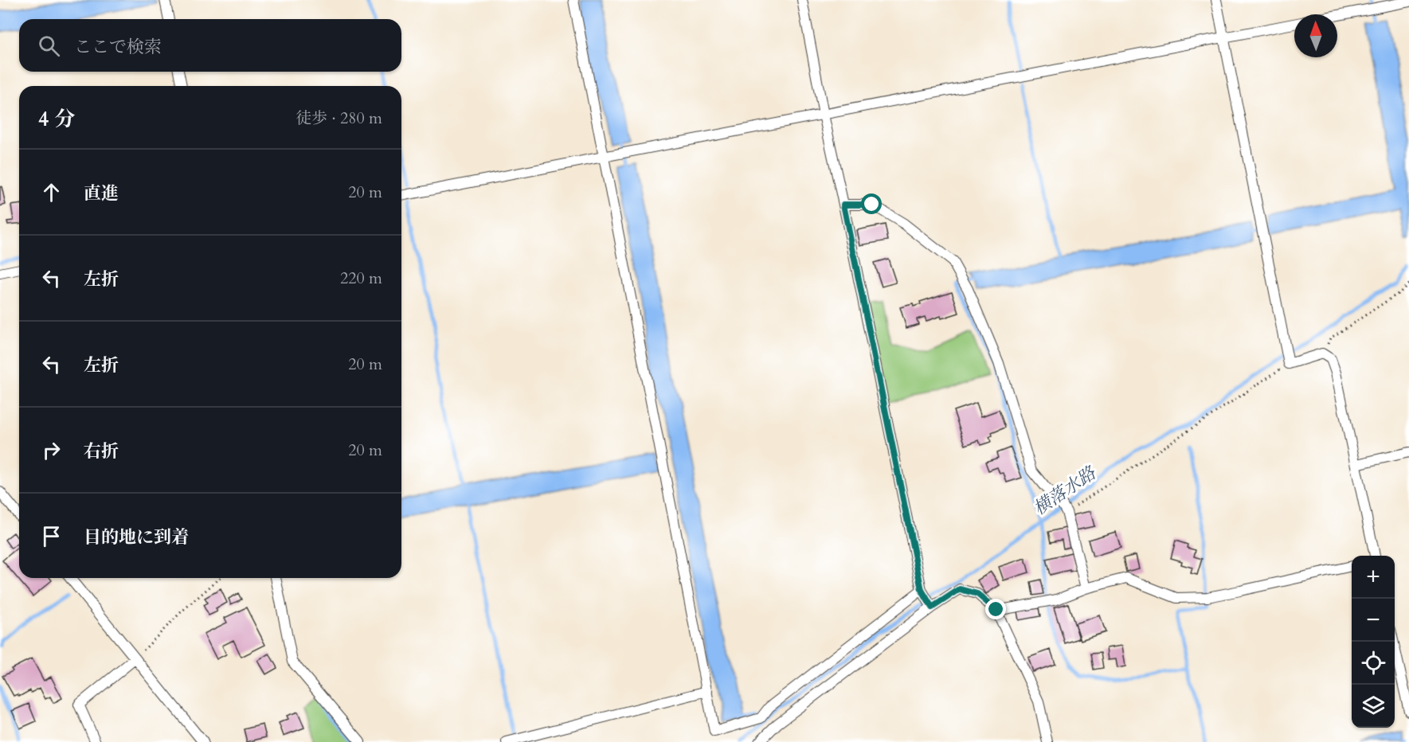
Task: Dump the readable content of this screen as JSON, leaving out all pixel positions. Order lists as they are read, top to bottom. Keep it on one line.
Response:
{"water":["横落水路"],"north":"top","page":{"search":"ここで検索","heading":["4 分","徒歩 · 280 m"],"list":[["直進","20 m"],["左折","220 m"],["左折","20 m"],["右折","20 m"],"目的地に到着"],"map_buttons":["+","−"]}}
